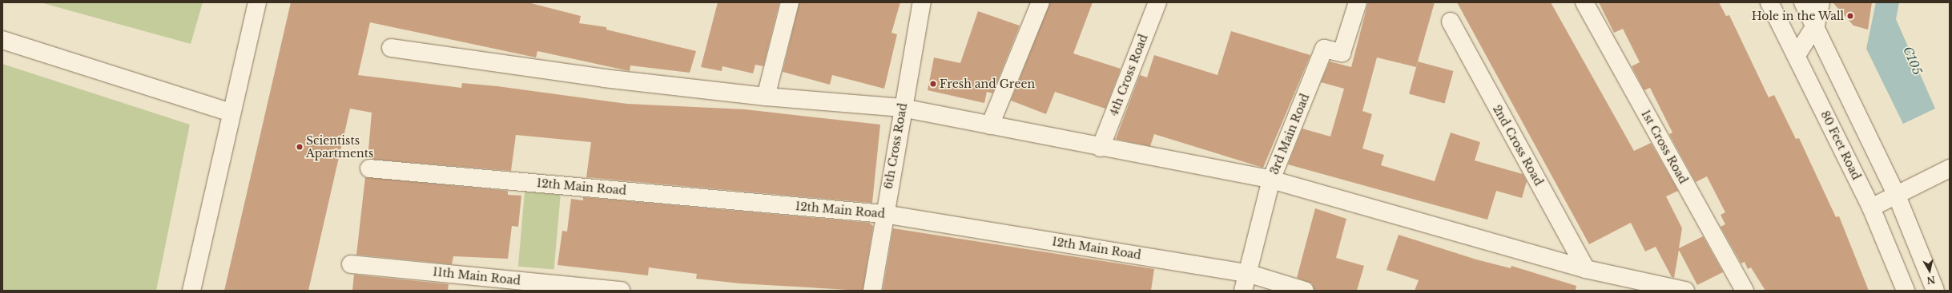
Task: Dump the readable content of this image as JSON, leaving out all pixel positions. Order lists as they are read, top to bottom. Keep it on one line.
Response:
{"streets":{"street":["4th Cross Road","3rd Main Road","2nd Cross Road","80 Feet Road","6th Cross Road","1st Cross Road","12th Main Road","11th Main Road"]},"crossings":[["3rd Main Road","12th Main Road"],["6th Cross Road","12th Main Road"]],"water":["C105"],"places":["Hole in the Wall","Fresh and Green","Scientists Apartments"],"north":"bottom"}
